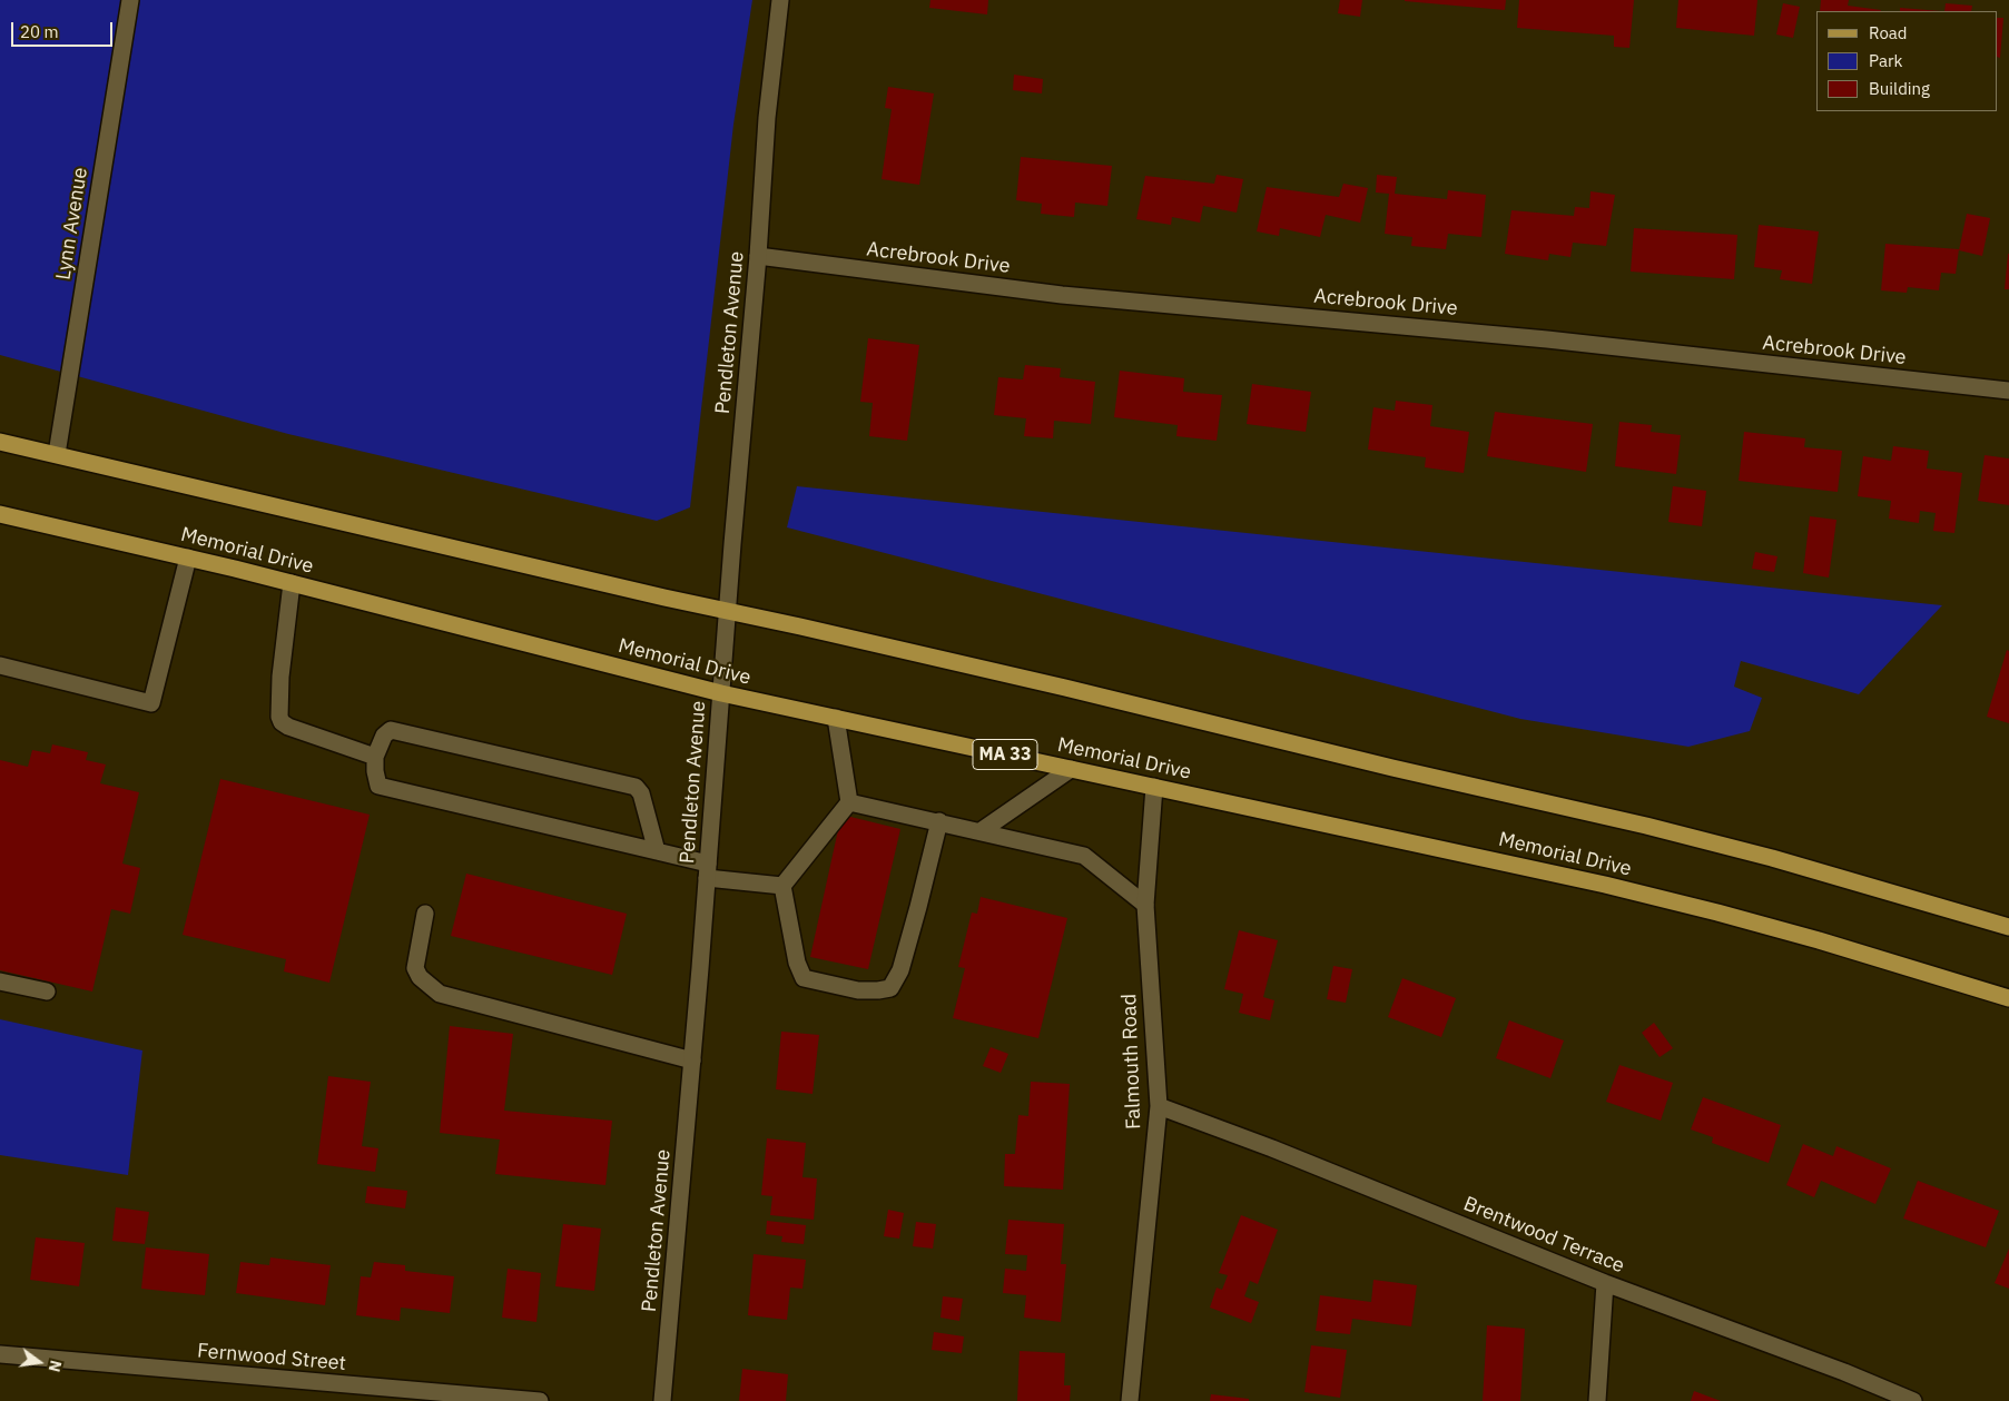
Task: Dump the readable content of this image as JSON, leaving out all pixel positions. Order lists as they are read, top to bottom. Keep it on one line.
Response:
{"streets":{"main road":["Memorial Drive","MA 33"],"street":["Lynn Avenue","Acrebrook Drive","Pendleton Avenue","Falmouth Road","Brentwood Terrace","Fernwood Street"]},"crossings":[["Acrebrook Drive","Pendleton Avenue"],["Pendleton Avenue","Memorial Drive"],["Memorial Drive","Falmouth Road"],["Falmouth Road","Brentwood Terrace"]],"legend":["Road","Park","Building"],"scale_bar":"20 m","north":"right"}
